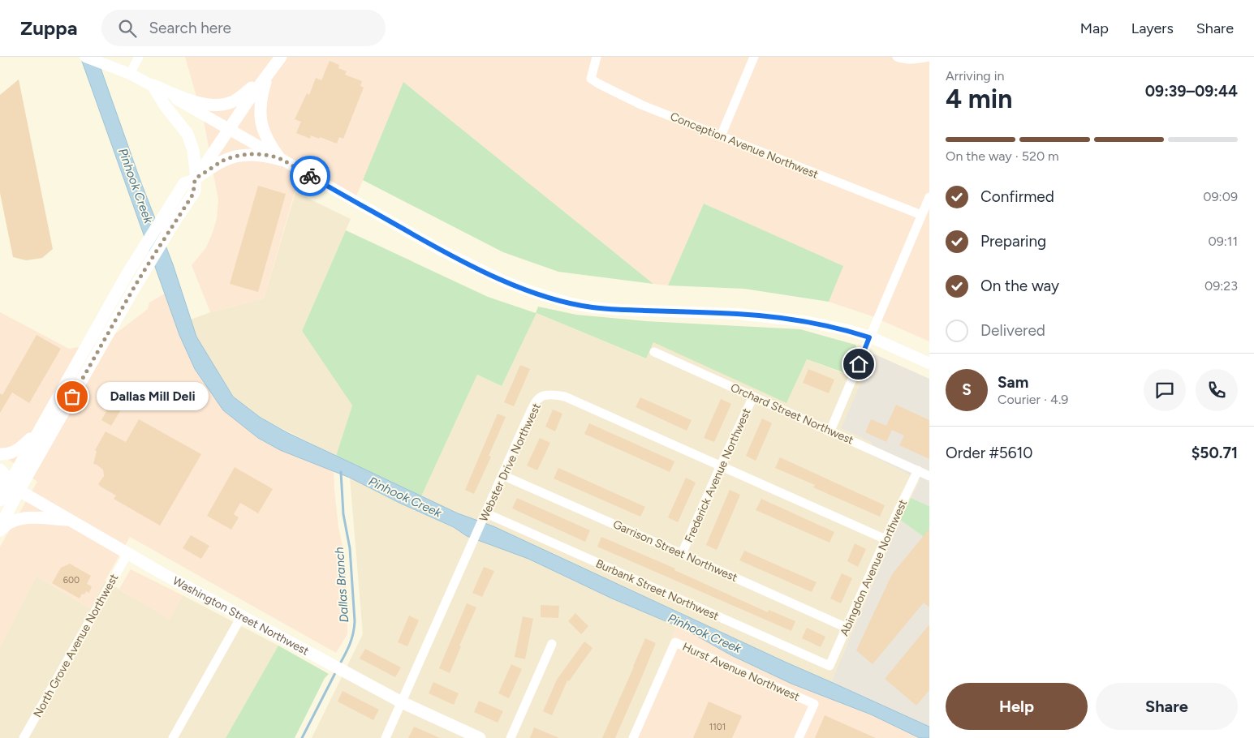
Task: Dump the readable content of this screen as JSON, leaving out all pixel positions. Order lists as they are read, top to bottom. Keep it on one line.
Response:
{"streets":{"main road":["Washington Street Northwest"],"street":["Conception Avenue Northwest","Orchard Street Northwest","Webster Drive Northwest","Frederick Avenue Northwest","Garrison Street Northwest","Abingdon Avenue Northwest","Burbank Street Northwest","North Grove Avenue Northwest","Hurst Avenue Northwest"]},"crossings":[["Orchard Street Northwest","Frederick Avenue Northwest"],["Orchard Street Northwest","Abingdon Avenue Northwest"],["Webster Drive Northwest","Frederick Avenue Northwest"],["Webster Drive Northwest","Garrison Street Northwest"],["Webster Drive Northwest","Abingdon Avenue Northwest"],["Webster Drive Northwest","Burbank Street Northwest"],["Webster Drive Northwest","Washington Street Northwest"],["Frederick Avenue Northwest","Garrison Street Northwest"],["Garrison Street Northwest","Abingdon Avenue Northwest"],["Abingdon Avenue Northwest","Burbank Street Northwest"],["Washington Street Northwest","North Grove Avenue Northwest"]],"water":["Pinhook Creek","Dallas Branch"],"places":["Dallas Mill Deli"],"house_numbers":["600","1101"],"page":{"header":"Zuppa","search":"Search here","nav":["Map","Layers","Share"],"heading":["4 min","Arriving in","09:39–09:44"],"panel":["Sam","Courier · 4.9","Order #5610","$50.71"],"bar":"On the way · 520 m","list":[["Confirmed","09:09"],["Preparing","09:11"],["On the way","09:23"],"Delivered"],"round":"S","bubble":"Dallas Mill Deli","buttons":["Help","Share"]}}
